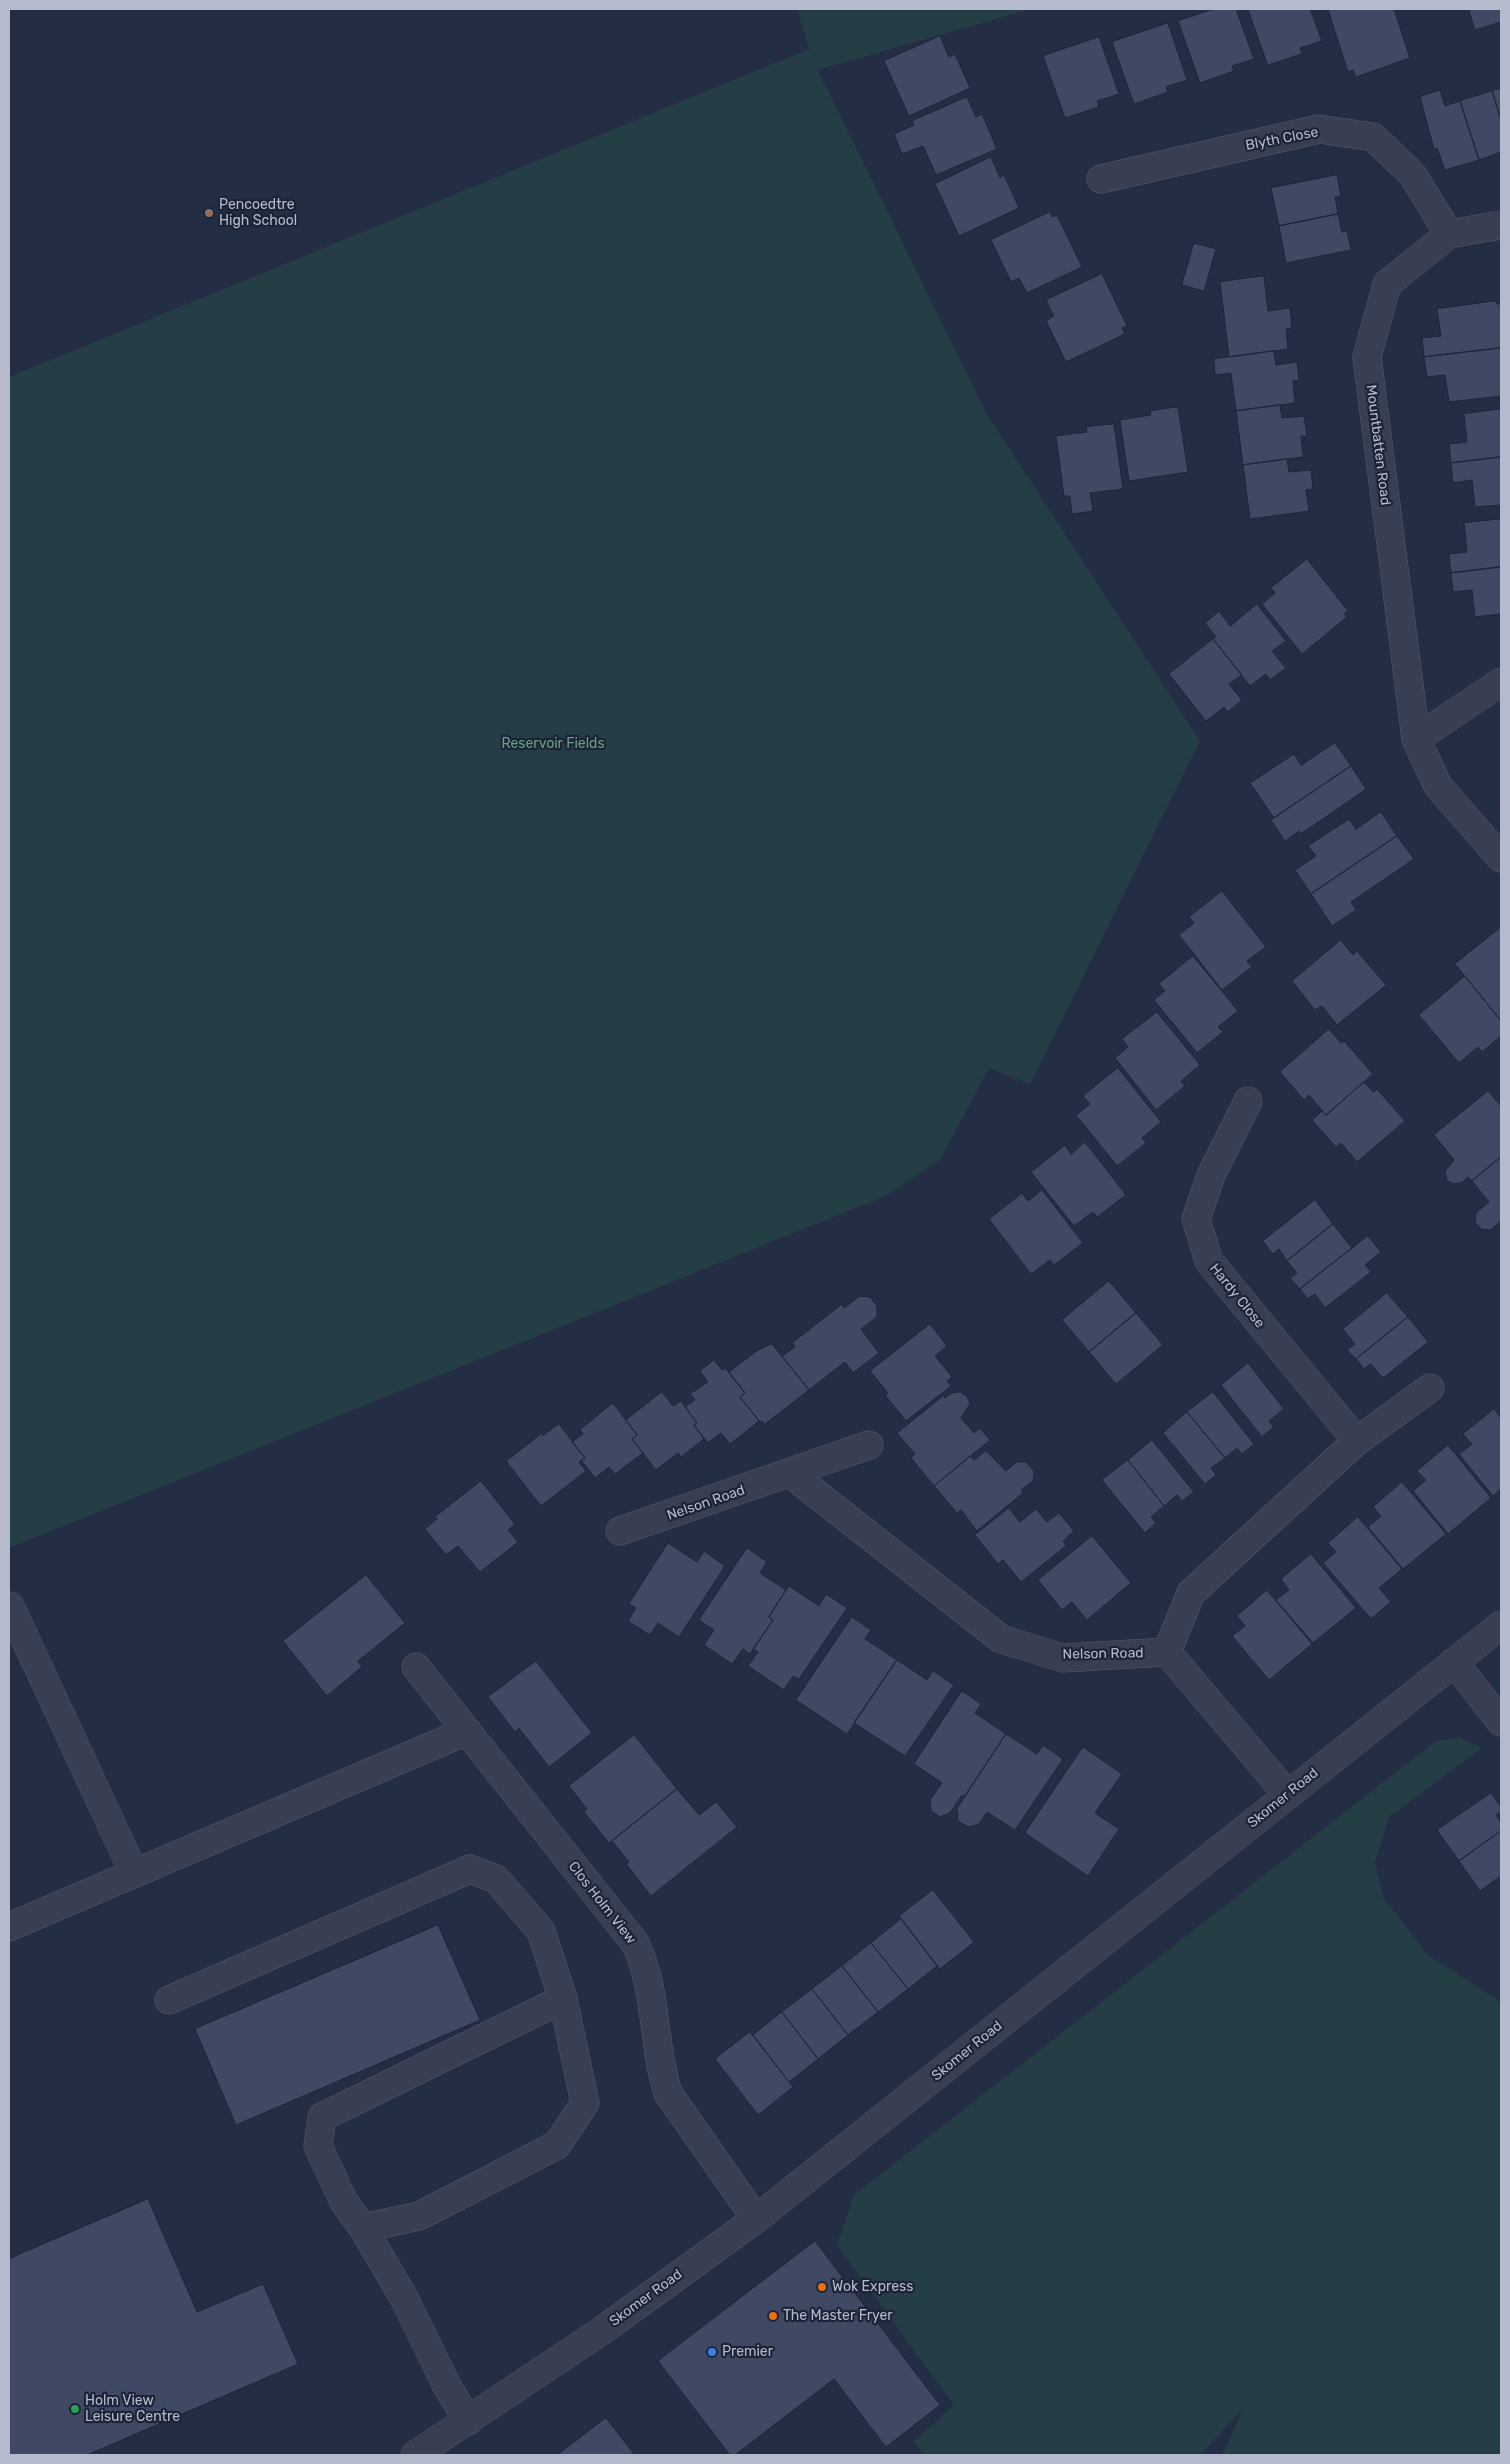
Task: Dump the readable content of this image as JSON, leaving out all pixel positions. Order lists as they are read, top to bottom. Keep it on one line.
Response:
{"streets":{"street":["Blyth Close","Mountbatten Road","Hardy Close","Nelson Road","Skomer Road","Clos Holm View"]},"crossings":[["Blyth Close","Mountbatten Road"],["Skomer Road","Clos Holm View"]],"parks":["Reservoir Fields"],"places":["Pencoedtre High School","Wok Express","The Master Fryer","Premier","Holm View Leisure Centre"]}
